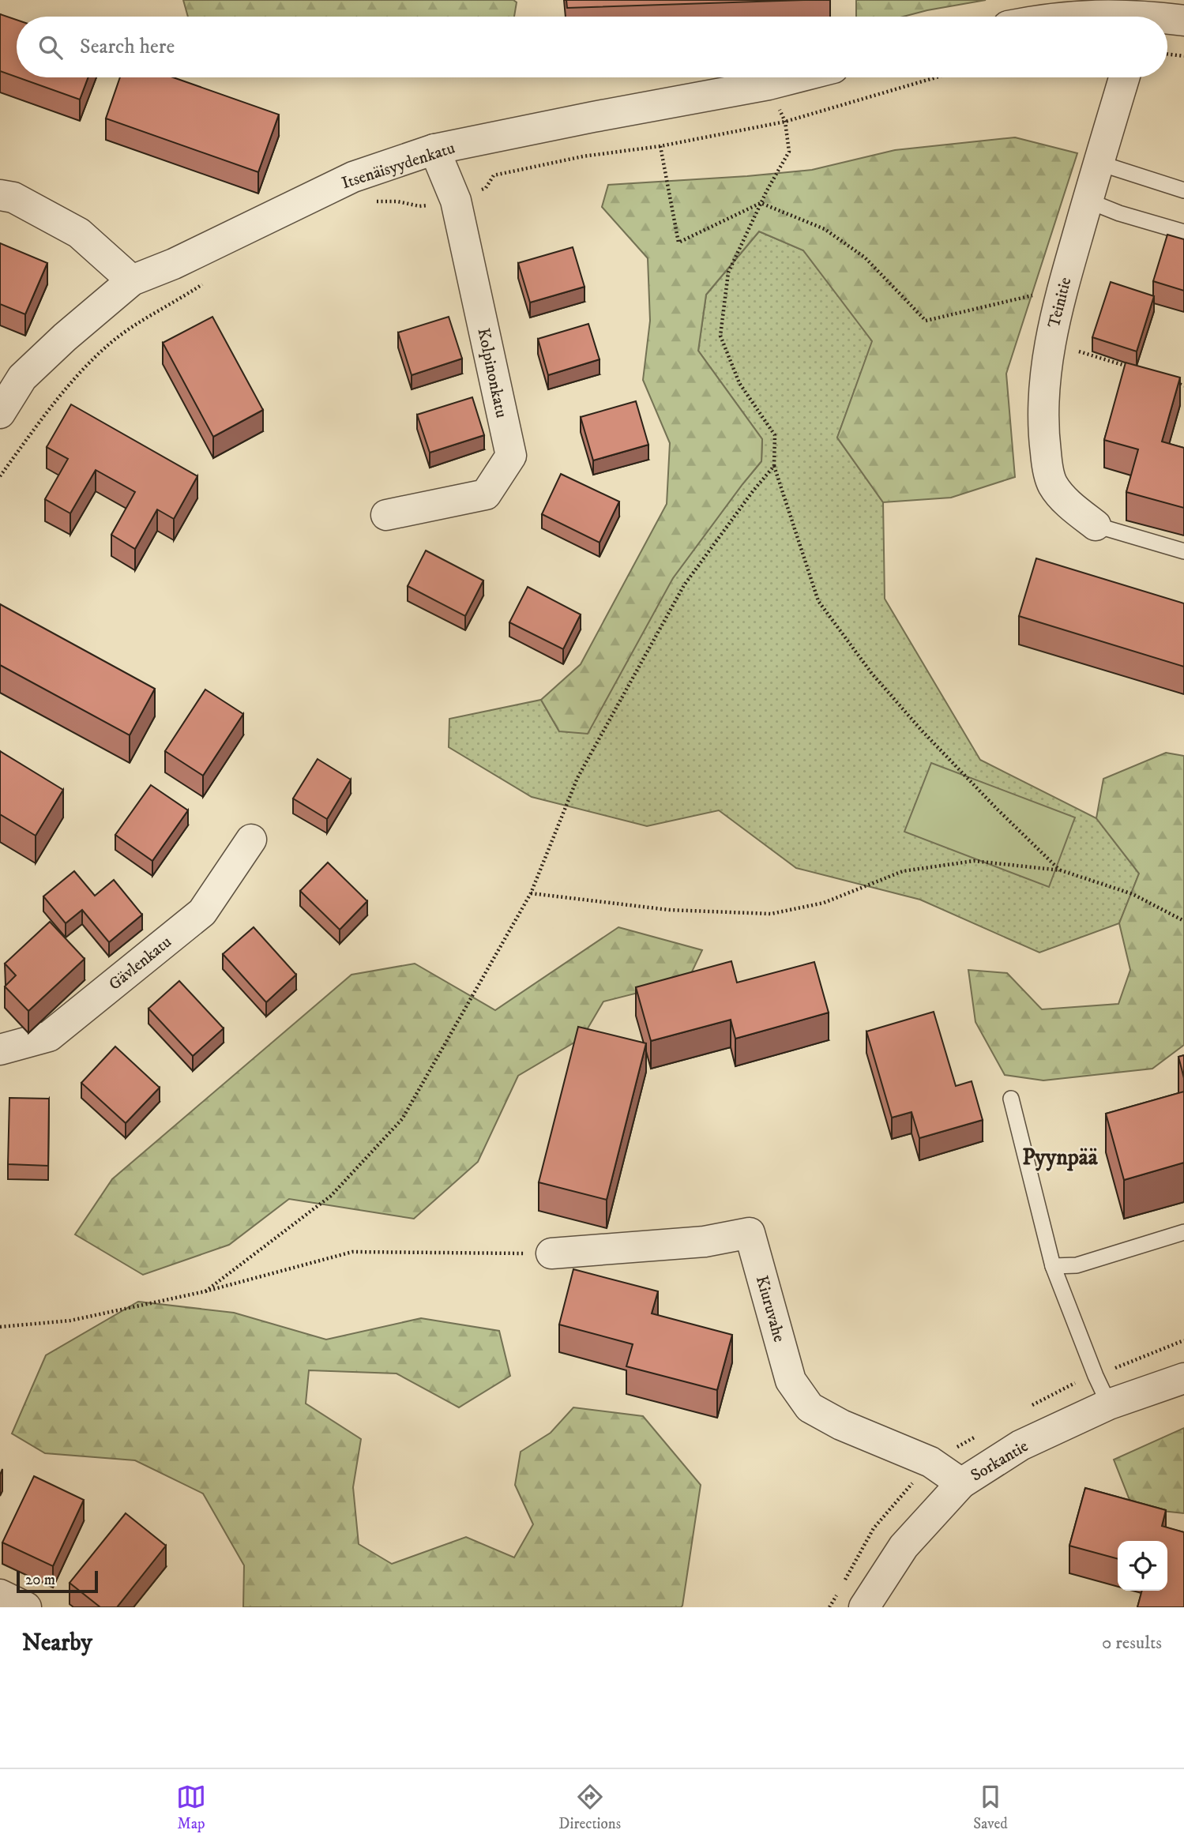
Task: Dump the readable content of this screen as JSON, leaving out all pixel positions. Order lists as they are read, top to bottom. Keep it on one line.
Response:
{"streets":{"street":["Itsenäisyydenkatu","Teinitie","Kolpinonkatu","Gävlenkatu","Kiuruvahe","Sorkantie"]},"crossings":[["Itsenäisyydenkatu","Kolpinonkatu"],["Kiuruvahe","Sorkantie"]],"districts":["Pyynpää"],"scale_bar":"20 m","page":{"search":"Search here","scale":"20 m","heading":["Nearby","0 results"],"nav":["Map","Directions","Saved"]}}
